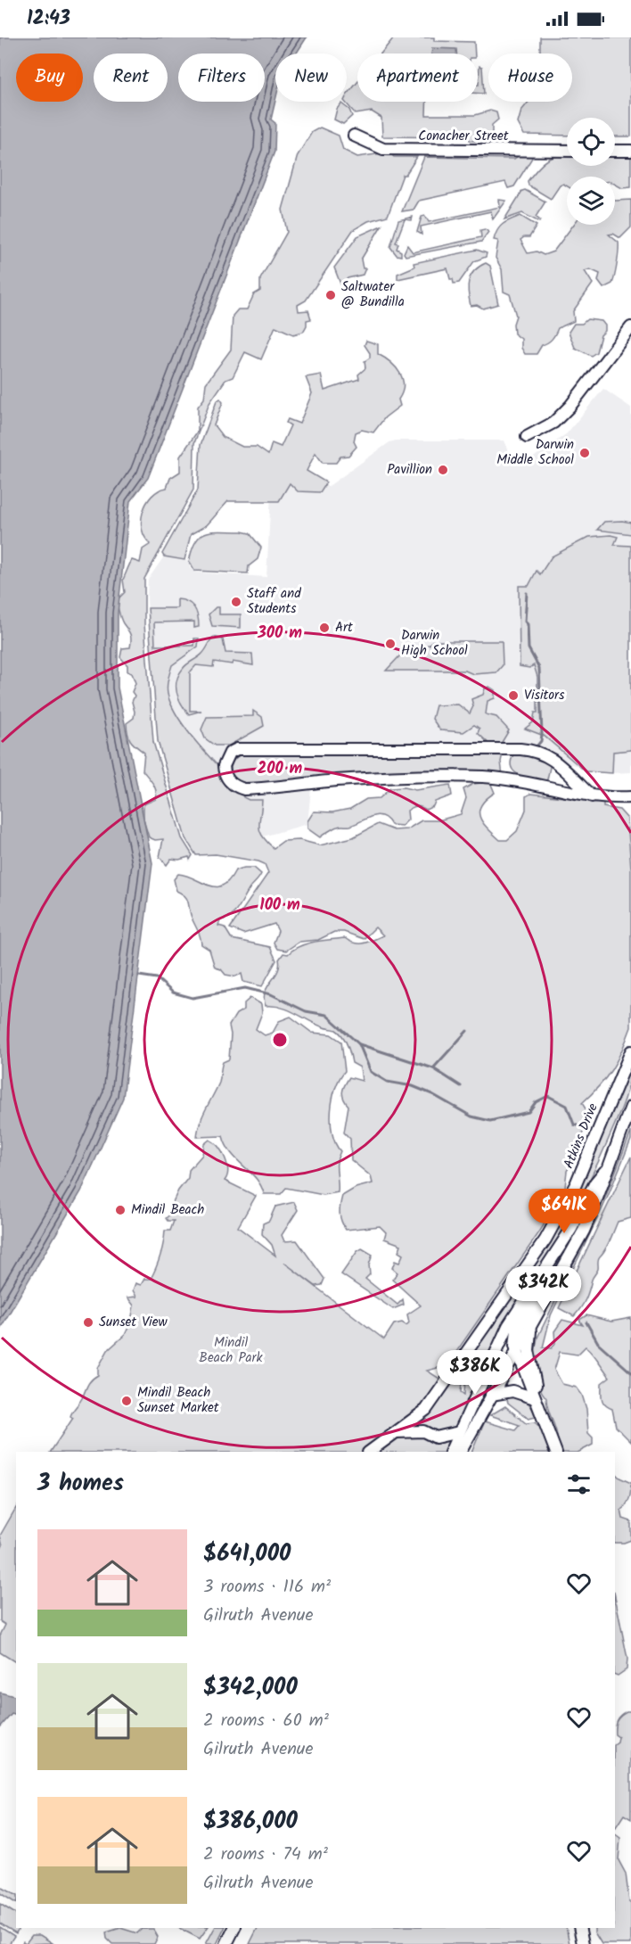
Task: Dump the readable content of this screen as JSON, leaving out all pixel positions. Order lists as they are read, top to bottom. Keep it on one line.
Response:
{"streets":{"street":["Conacher Street","Atkins Drive"]},"parks":["Mindil Beach Park"],"places":["Saltwater @ Bundilla","Darwin Middle School","Pavillion","Staff and Students","Art","Darwin High School","Visitors","Mindil Beach","Sunset View","Mindil Beach Sunset Market"],"page":{"status":"12:43","chip":["Buy","Rent","Filters","New","Apartment","House"],"price":["$641K","$342K","$386K"],"heading":"3 homes","list":[{"name":"$641,000","note":"3 rooms · 116 m² · Gilruth Avenue"},{"name":"$342,000","note":"2 rooms · 60 m² · Gilruth Avenue"},{"name":"$386,000","note":"2 rooms · 74 m² · Gilruth Avenue"}]},"rings":["300 m","200 m","100 m"]}
